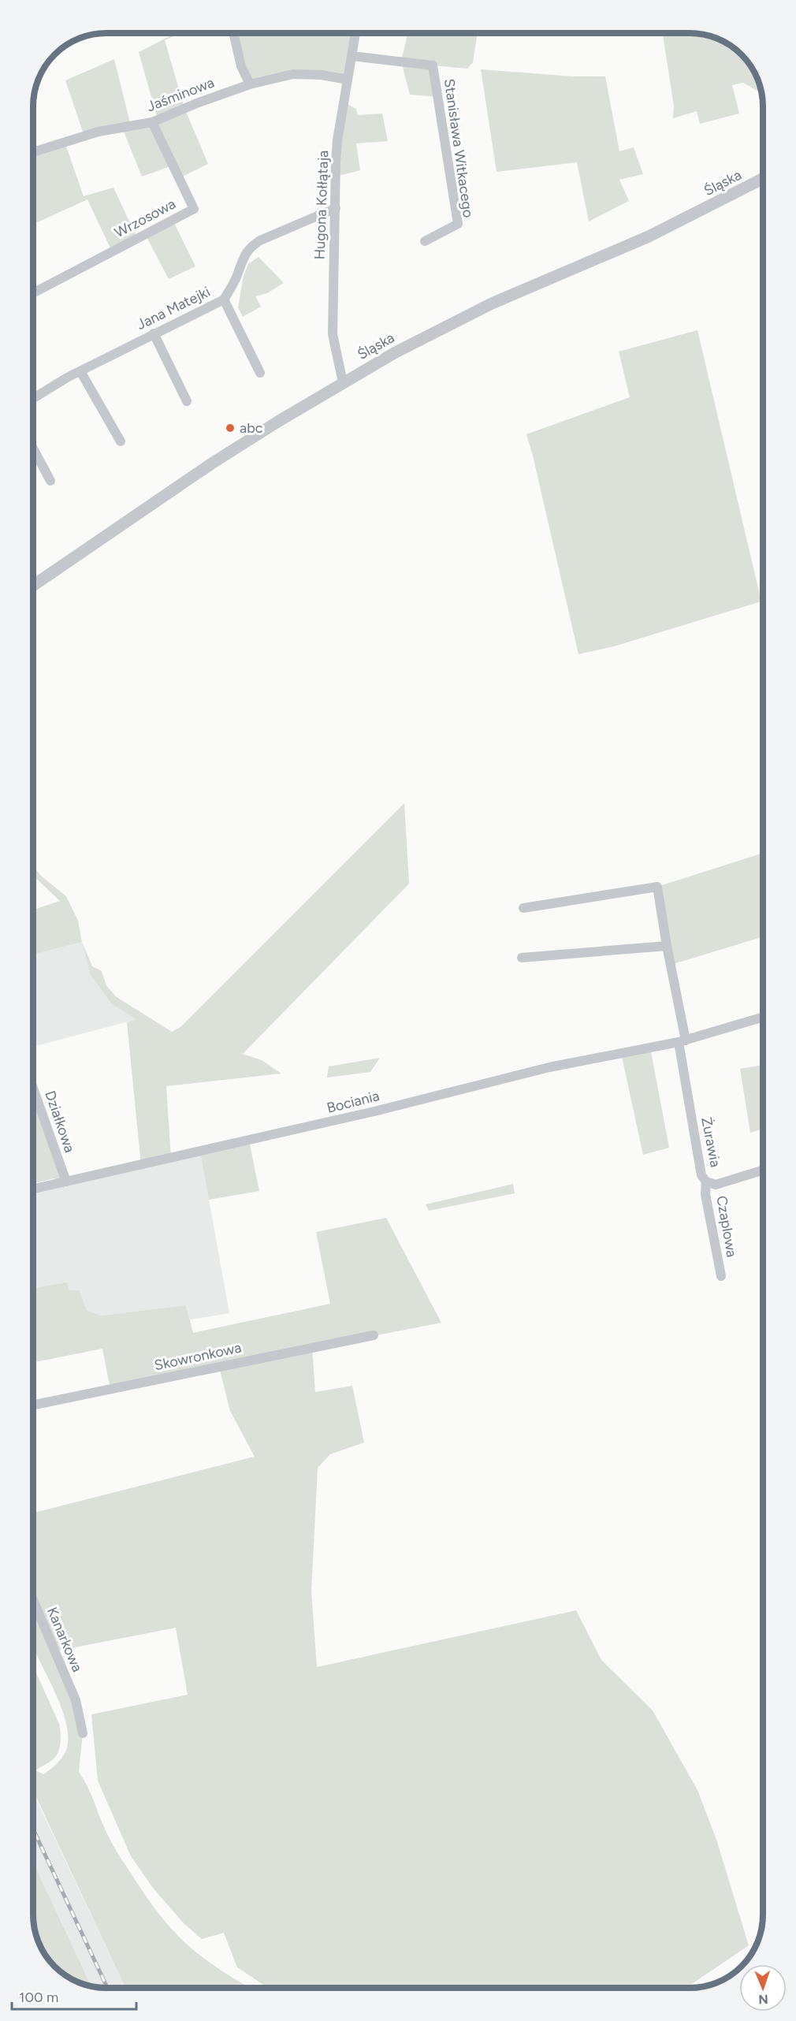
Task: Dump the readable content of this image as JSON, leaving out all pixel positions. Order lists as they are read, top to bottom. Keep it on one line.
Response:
{"streets":{"street":["Jaśminowa","Stanisława Witkacego","Śląska","Hugona Kołłątaja","Wrzosowa","Jana Matejki","Bociania","Działkowa","Żurawia","Czaplowa","Skowronkowa","Kanarkowa"]},"crossings":[["Jaśminowa","Hugona Kołłątaja"],["Jaśminowa","Wrzosowa"],["Stanisława Witkacego","Hugona Kołłątaja"],["Śląska","Hugona Kołłątaja"],["Hugona Kołłątaja","Jana Matejki"],["Bociania","Działkowa"],["Bociania","Żurawia"],["Żurawia","Czaplowa"]],"places":["abc"],"scale_bar":"100 m","north":"bottom"}
